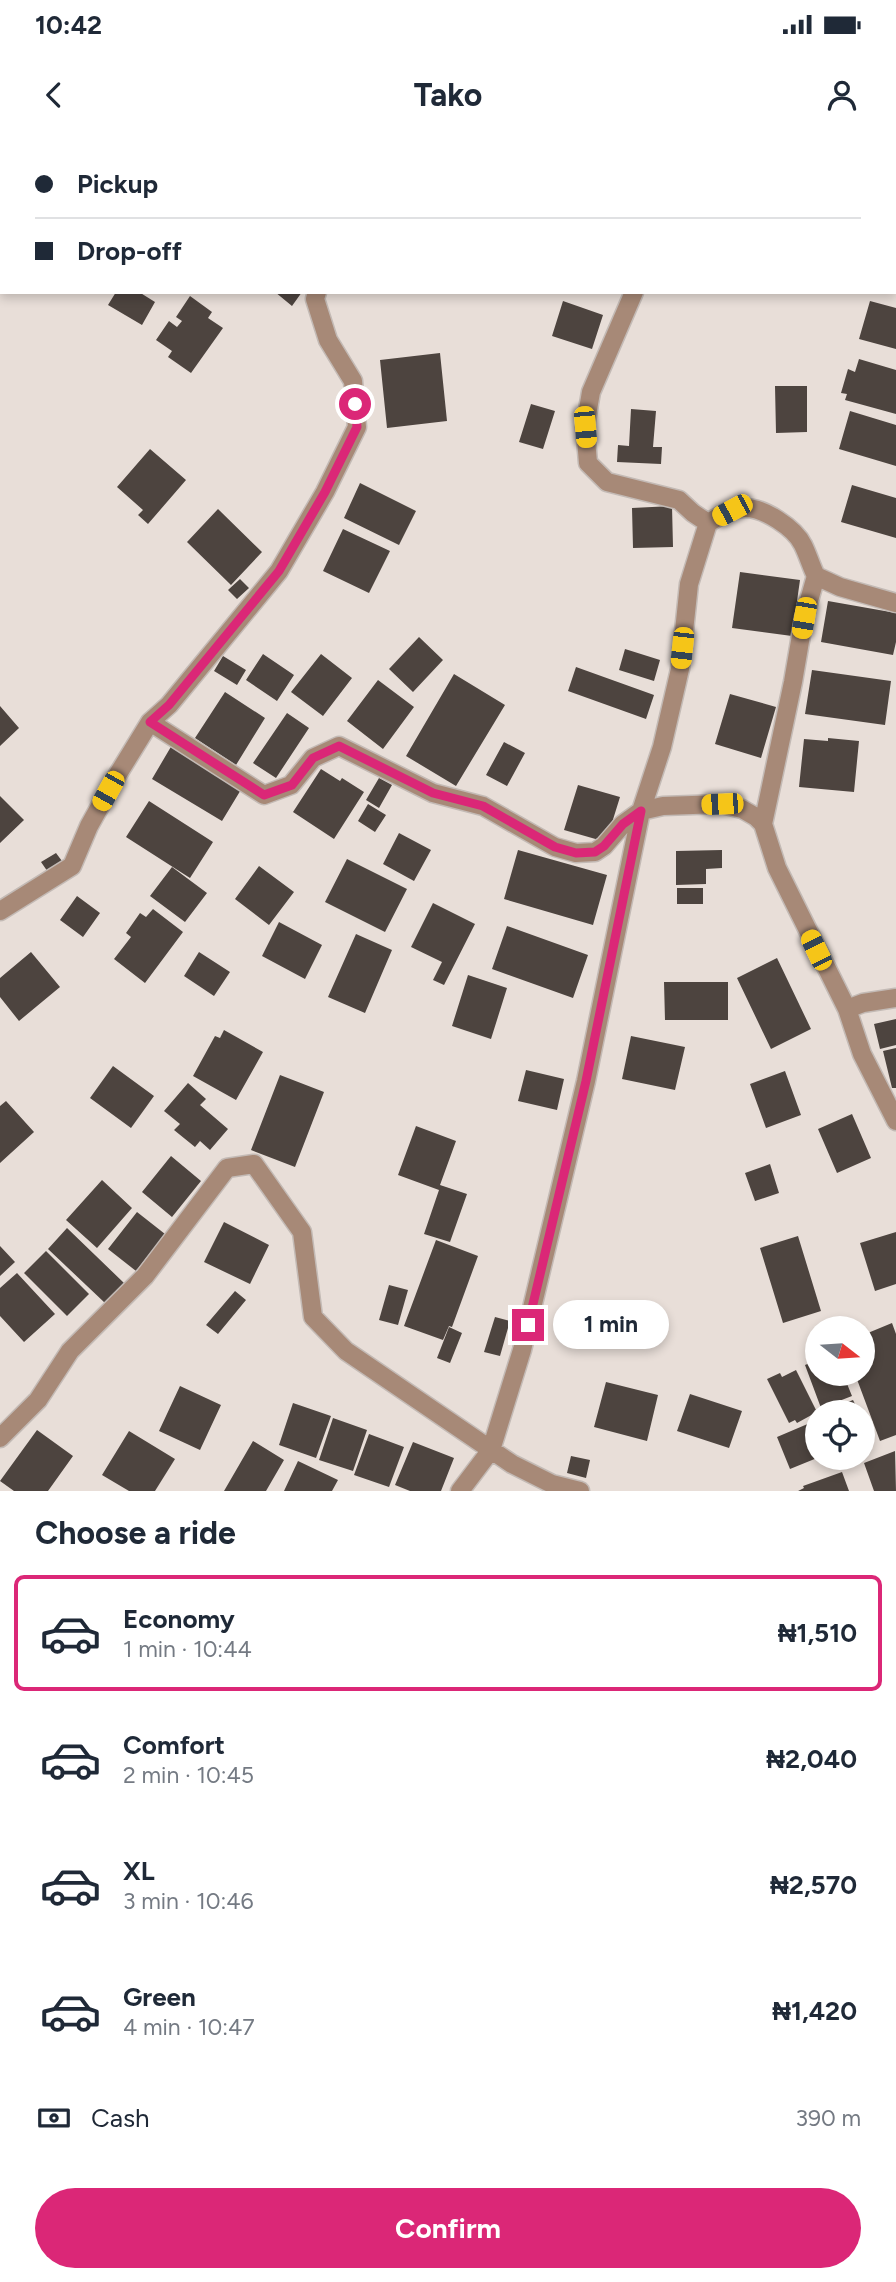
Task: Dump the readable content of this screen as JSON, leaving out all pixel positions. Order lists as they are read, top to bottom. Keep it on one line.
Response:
{"north":"right","page":{"status":"10:42","header":"Tako","banner":["Pickup","Drop-off"],"bubble":"1 min","heading":"Choose a ride","list":[{"name":"Economy","note":"1 min · 10:44","value":"₦1,510"},{"name":"Comfort","note":"2 min · 10:45","value":"₦2,040"},{"name":"XL","note":"3 min · 10:46","value":"₦2,570"},{"name":"Green","note":"4 min · 10:47","value":"₦1,420"}],"pay":["Cash","390 m"],"buttons":"Confirm"}}
